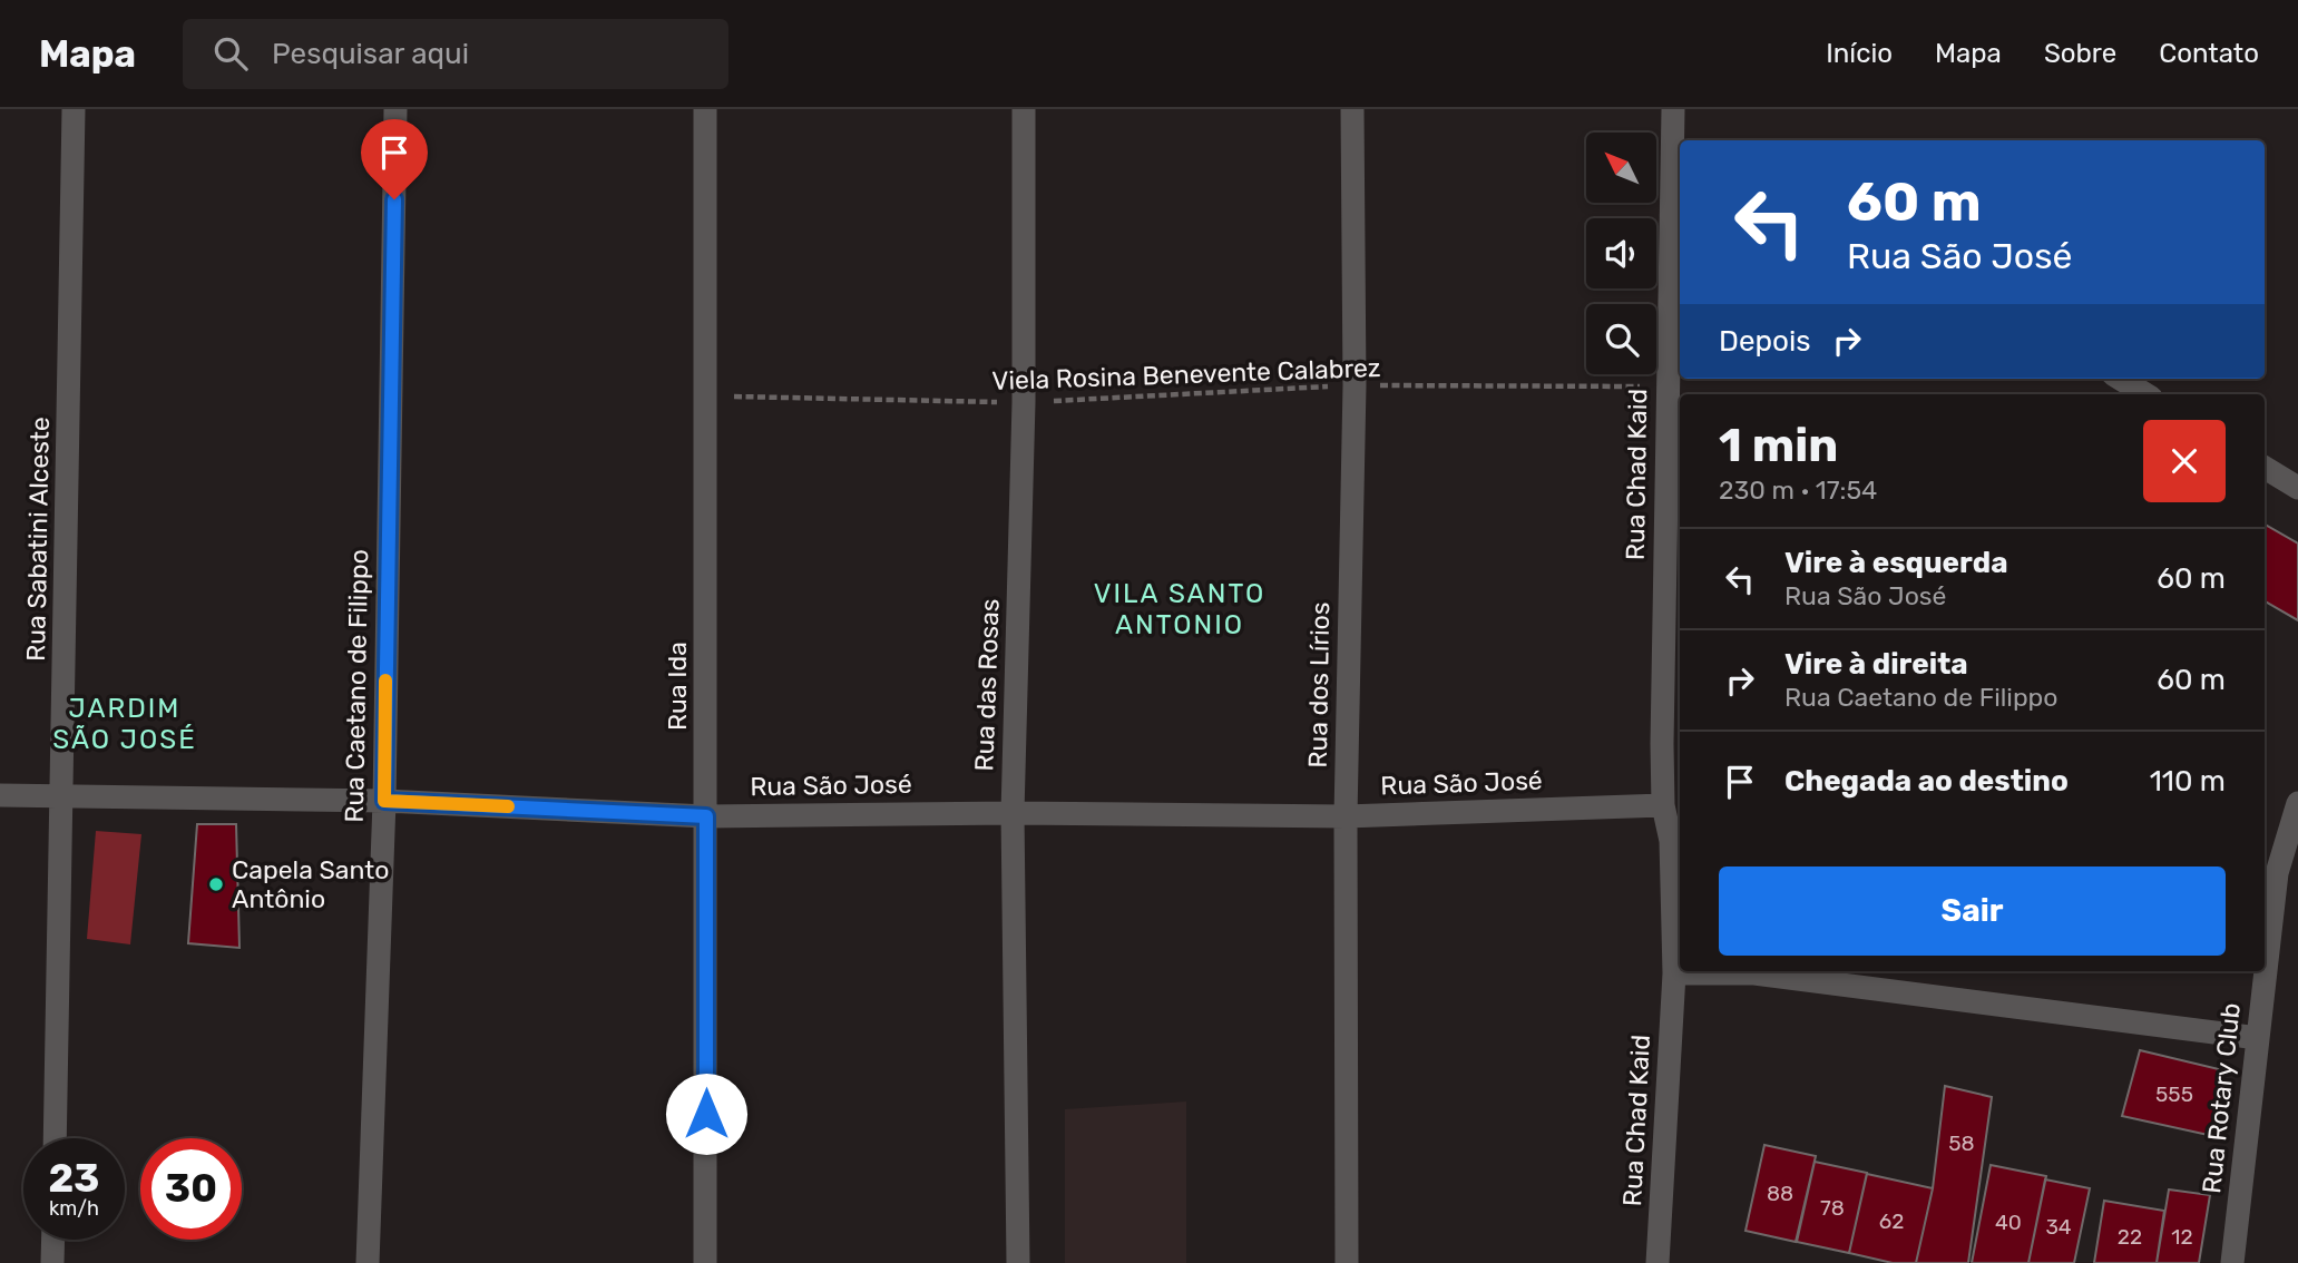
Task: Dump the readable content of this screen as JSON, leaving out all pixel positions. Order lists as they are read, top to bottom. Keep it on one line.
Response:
{"streets":{"street":["Rua Chad Kaid","Rua Sabatini Alceste","Rua das Rosas","Rua dos Lírios","Rua Caetano de Filippo","Rua Ida","Rua São José","Rua Rotary Club"],"path":["Viela Rosina Benevente Calabrez"]},"crossings":[["Viela Rosina Benevente Calabrez","Rua Chad Kaid"],["Viela Rosina Benevente Calabrez","Rua das Rosas"],["Viela Rosina Benevente Calabrez","Rua dos Lírios"],["Viela Rosina Benevente Calabrez","Rua Ida"],["Rua Chad Kaid","Rua São José"],["Rua Sabatini Alceste","Rua São José"],["Rua das Rosas","Rua São José"],["Rua dos Lírios","Rua São José"],["Rua Caetano de Filippo","Rua São José"],["Rua Ida","Rua São José"]],"districts":["VILA SANTO ANTONIO","JARDIM SÃO JOSÉ"],"places":["Capela Santo Antônio"],"house_numbers":["555","58","88","78","62","40","34","22","12"],"north":"top left","page":{"header":"Mapa","search":"Pesquisar aqui","nav":["Início","Mapa","Sobre","Contato"],"turn":["60 m","Rua São José"],"then":"Depois","heading":["1 min","230 m · 17:54"],"list":[{"name":"Vire à esquerda","note":"Rua São José","value":"60 m"},{"name":"Vire à direita","note":"Rua Caetano de Filippo","value":"60 m"},{"name":"Chegada ao destino","value":"110 m"}],"buttons":"Sair","speed":"23 km/h","limit":"30"}}
